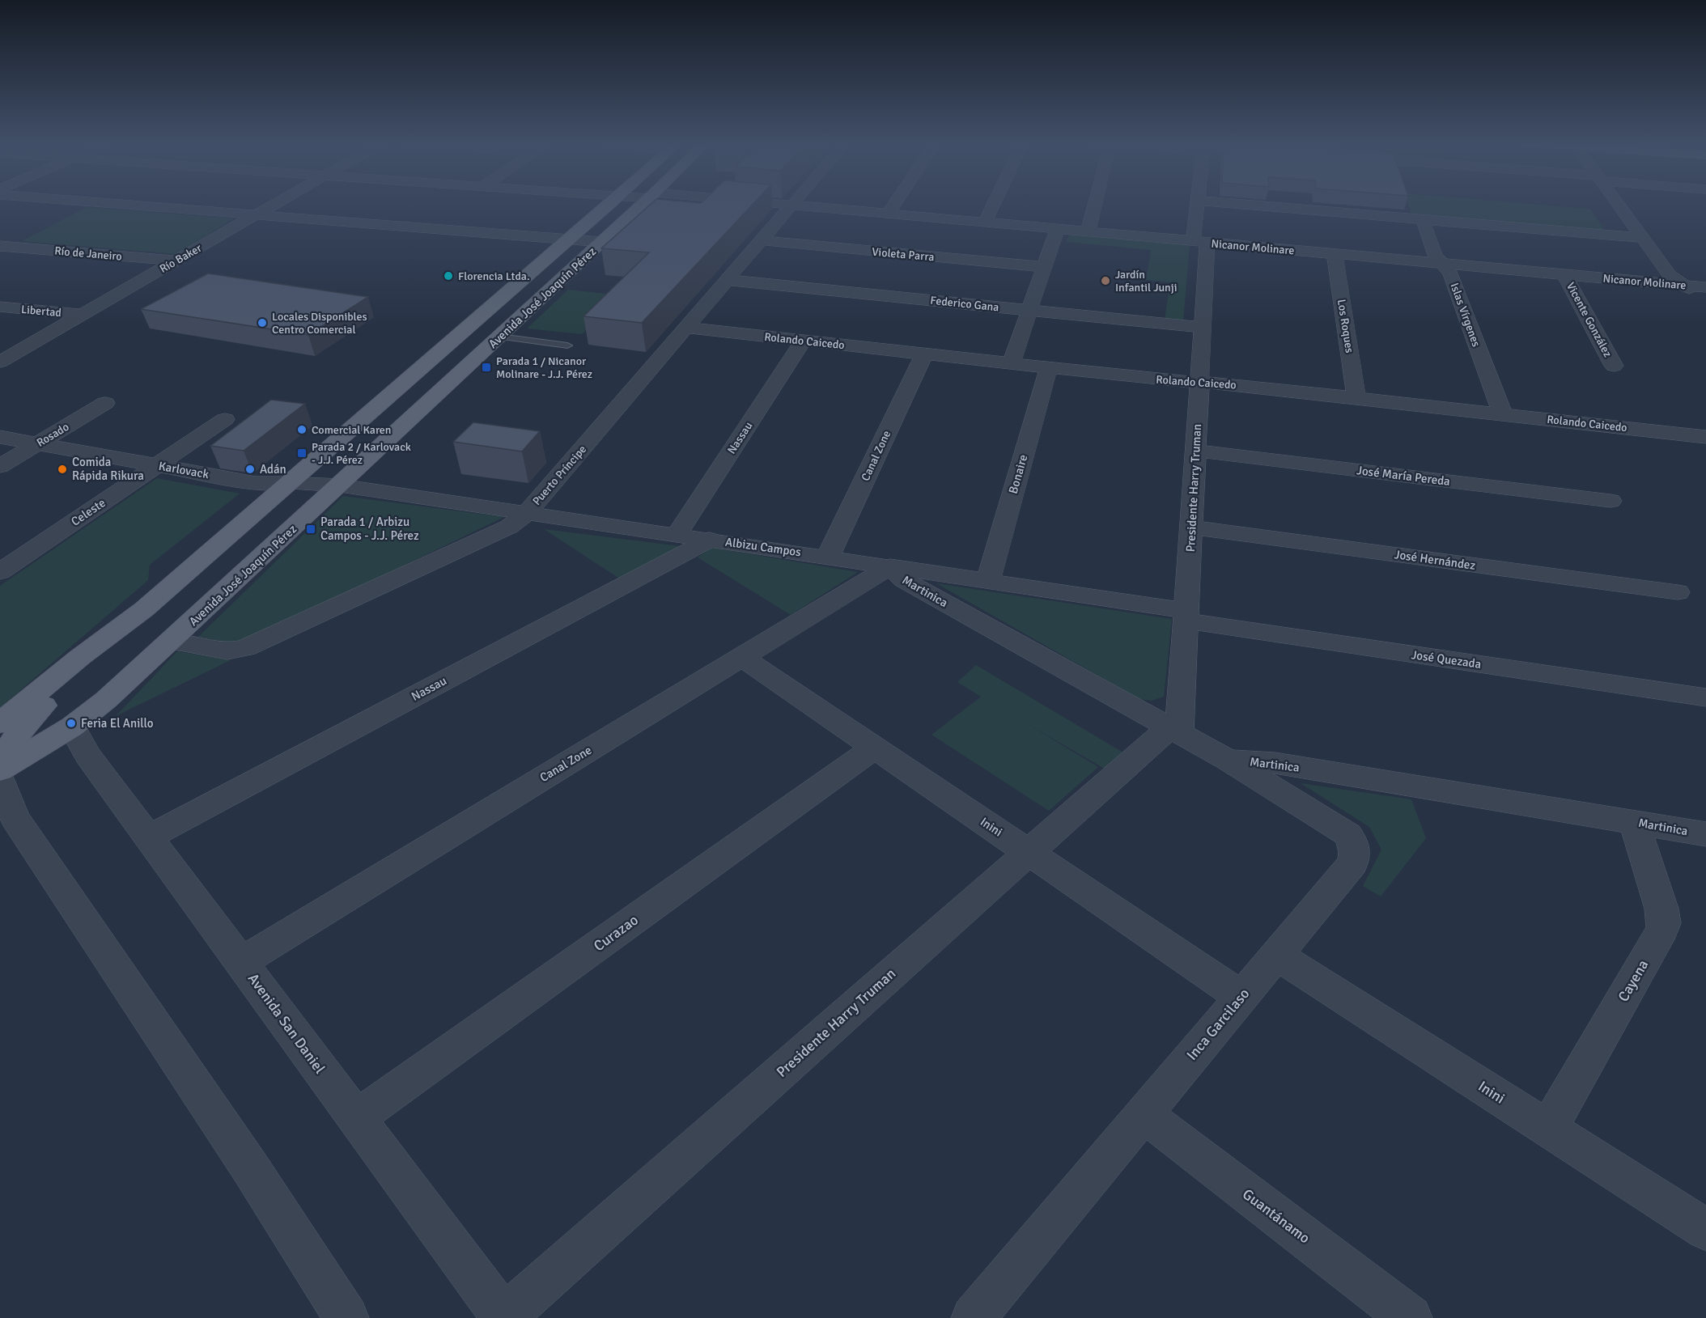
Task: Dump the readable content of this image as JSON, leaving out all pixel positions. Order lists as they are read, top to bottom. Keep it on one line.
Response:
{"streets":{"main road":["Avenida José Joaquín Pérez"],"street":["Nicanor Molinare","Río de Janeiro","Violeta Parra","Río Baker","Federico Gana","Libertad","Islas Vírgenes","Vicente González","Los Roques","Rolando Caicedo","Rosado","Nassau","Canal Zone","Karlovack","Bonaire","Puerto Príncipe","José María Pereda","Presidente Harry Truman","Celeste","Albizu Campos","José Hernández","Martinica","José Quezada","Inini","Curazao","Cayena","Avenida San Daniel","Inca Garcilaso","Guantánamo"]},"crossings":[["Nicanor Molinare","Islas Vírgenes"],["Nicanor Molinare","Vicente González"],["Nicanor Molinare","Los Roques"],["Nicanor Molinare","Puerto Príncipe"],["Nicanor Molinare","Presidente Harry Truman"],["Río de Janeiro","Río Baker"],["Violeta Parra","Puerto Príncipe"],["Río Baker","Libertad"],["Avenida José Joaquín Pérez","Karlovack"],["Avenida José Joaquín Pérez","Puerto Príncipe"],["Avenida José Joaquín Pérez","Albizu Campos"],["Avenida José Joaquín Pérez","Avenida San Daniel"],["Federico Gana","Puerto Príncipe"],["Federico Gana","Presidente Harry Truman"],["Islas Vírgenes","Rolando Caicedo"],["Los Roques","Rolando Caicedo"],["Rolando Caicedo","Nassau"],["Rolando Caicedo","Canal Zone"],["Rolando Caicedo","Bonaire"],["Rolando Caicedo","Puerto Príncipe"],["Rolando Caicedo","Presidente Harry Truman"],["Rosado","Karlovack"],["Nassau","Albizu Campos"],["Nassau","Avenida San Daniel"],["Canal Zone","Albizu Campos"],["Canal Zone","Martinica"],["Canal Zone","Inini"],["Canal Zone","Avenida San Daniel"],["Karlovack","Celeste"],["Karlovack","Albizu Campos"],["Bonaire","Albizu Campos"],["Puerto Príncipe","Albizu Campos"],["José María Pereda","Presidente Harry Truman"],["Presidente Harry Truman","Albizu Campos"],["Presidente Harry Truman","José Hernández"],["Presidente Harry Truman","Martinica"],["Presidente Harry Truman","José Quezada"],["Presidente Harry Truman","Inini"],["Presidente Harry Truman","Avenida San Daniel"],["Albizu Campos","Martinica"],["Albizu Campos","José Quezada"],["Martinica","Cayena"],["Martinica","Inca Garcilaso"],["Inini","Curazao"],["Inini","Cayena"],["Inini","Inca Garcilaso"],["Curazao","Avenida San Daniel"],["Inca Garcilaso","Guantánamo"]],"places":{"other":["Florencia Ltda.","Jardín Infantil Junji","Locales Disponibles Centro Comercial","Comercial Karen","Comida Rápida Rikura","Adán","Feria El Anillo"],"transit":["Parada 1 / Nicanor Molinare - J.J. Pérez","Parada 2 / Karlovack - J.J. Pérez","Parada 1 / Arbizu Campos - J.J. Pérez"]}}
